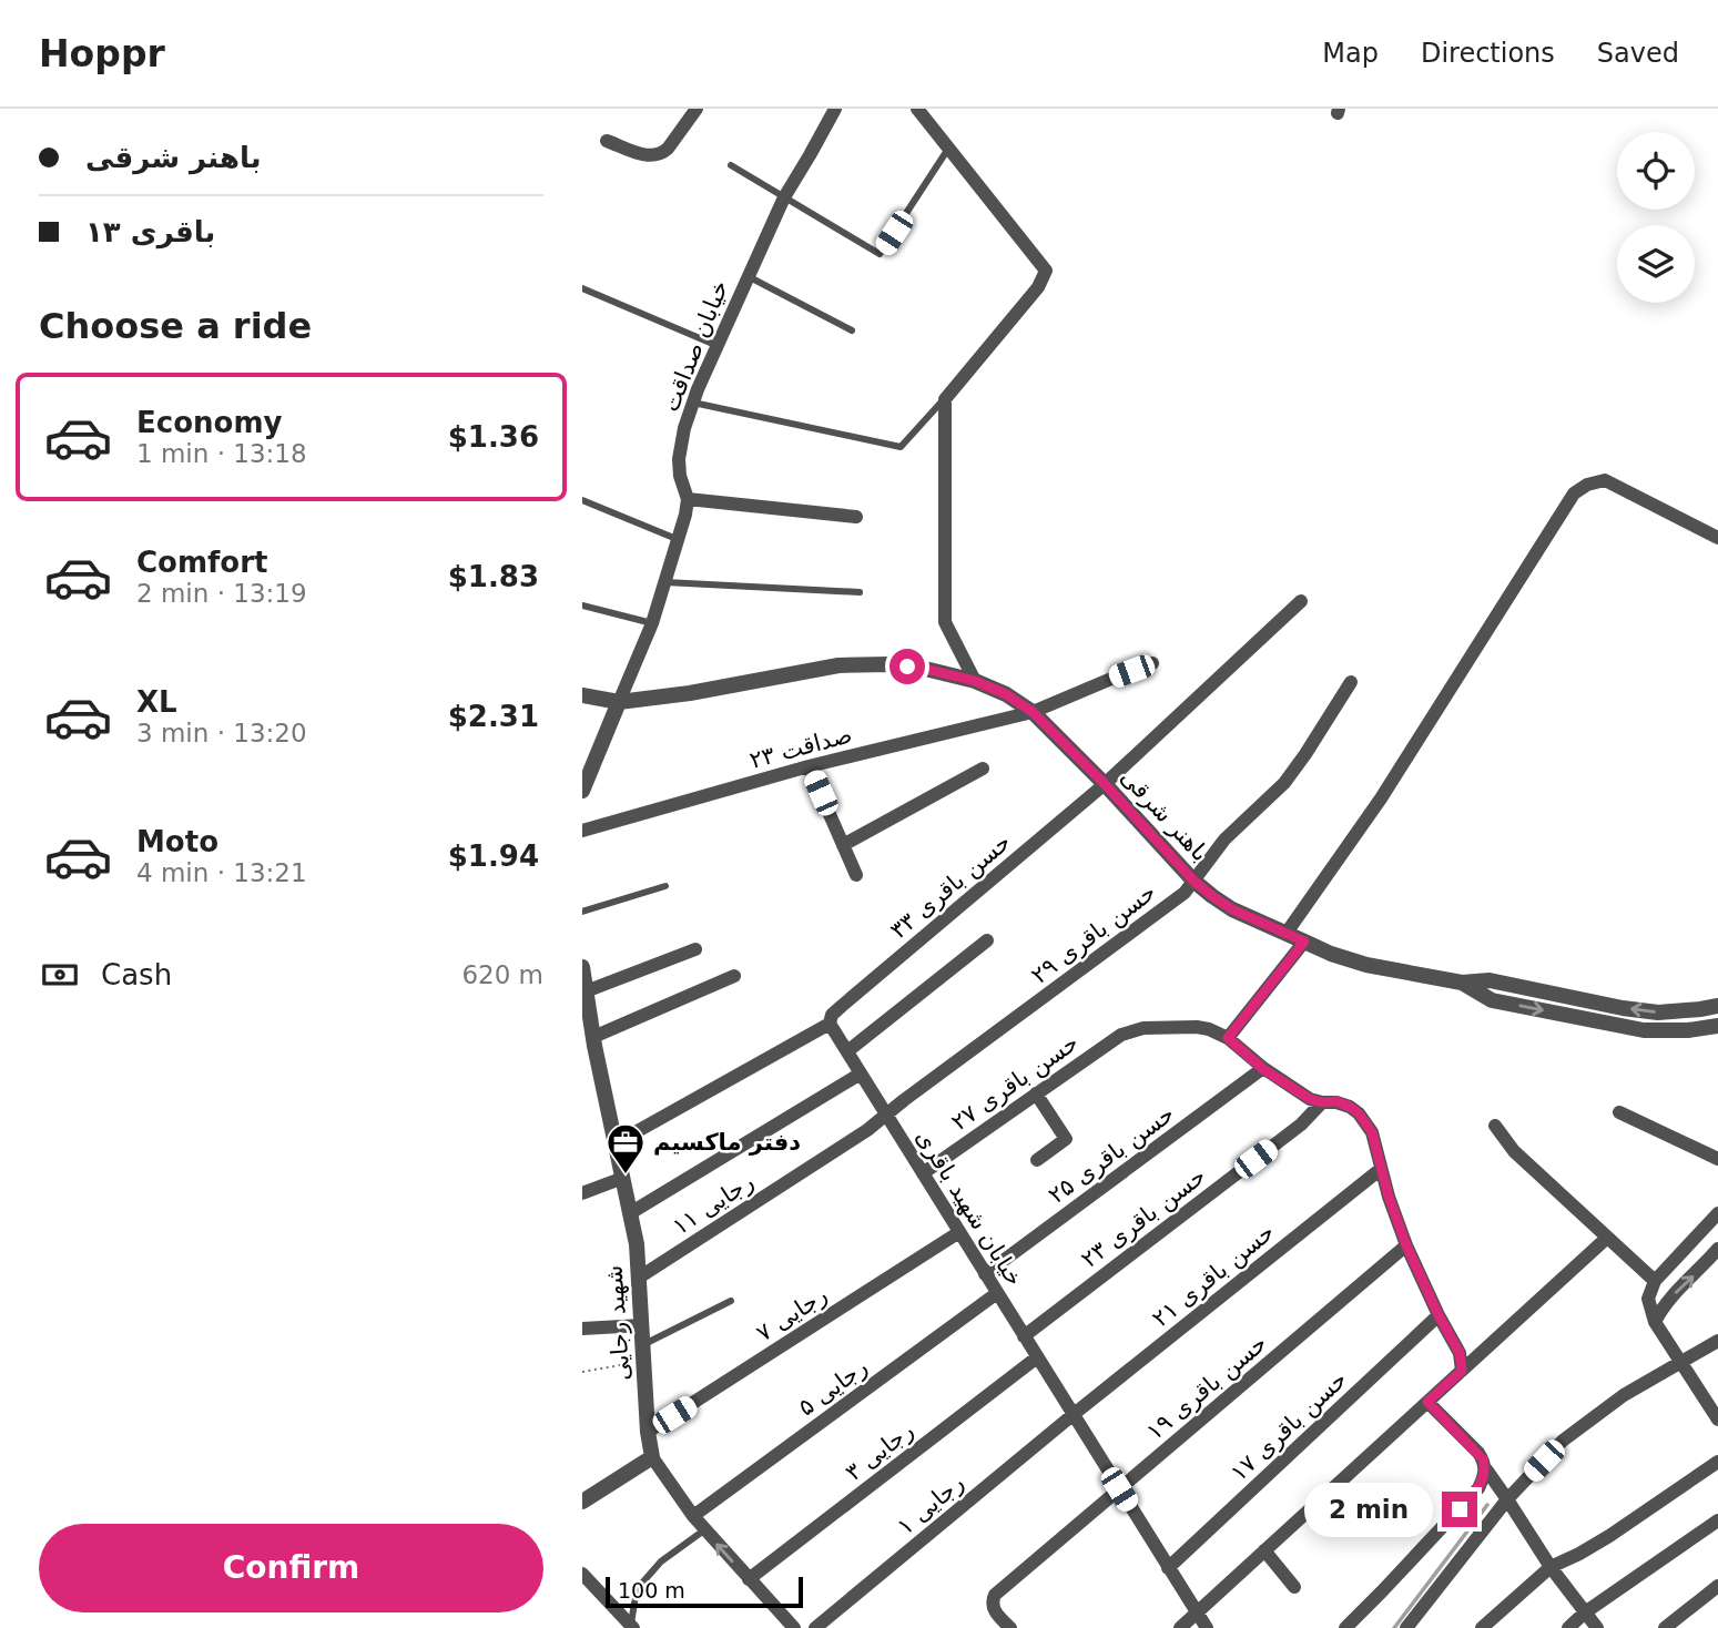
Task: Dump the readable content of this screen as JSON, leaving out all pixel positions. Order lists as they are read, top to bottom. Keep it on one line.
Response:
{"streets":{"street":["خیابان صداقت","صداقت ۲۳","باهنر شرقی","حسن باقری ۳۳","حسن باقری ۲۹","حسن باقری ۲۷","حسن باقری ۲۵","رجایی ۱۱","خیابان شهید باقری","حسن باقری ۲۳","حسن باقری ۲۱","رجایی ۷","شهید رجایی","رجایی ۵","حسن باقری ۱۹","حسن باقری ۱۷","رجایی ۳","رجایی ۱"]},"crossings":[["خیابان صداقت","باهنر شرقی"],["صداقت ۲۳","باهنر شرقی"],["باهنر شرقی","حسن باقری ۳۳"],["باهنر شرقی","حسن باقری ۲۹"],["حسن باقری ۳۳","خیابان شهید باقری"],["حسن باقری ۳۳","شهید رجایی"],["حسن باقری ۲۹","رجایی ۱۱"],["حسن باقری ۲۹","خیابان شهید باقری"],["حسن باقری ۲۷","خیابان شهید باقری"],["حسن باقری ۲۵","خیابان شهید باقری"],["رجایی ۱۱","خیابان شهید باقری"],["رجایی ۱۱","شهید رجایی"],["خیابان شهید باقری","حسن باقری ۲۳"],["خیابان شهید باقری","حسن باقری ۲۱"],["خیابان شهید باقری","رجایی ۷"],["خیابان شهید باقری","رجایی ۵"],["خیابان شهید باقری","حسن باقری ۱۹"],["خیابان شهید باقری","حسن باقری ۱۷"],["خیابان شهید باقری","رجایی ۳"],["خیابان شهید باقری","رجایی ۱"],["حسن باقری ۲۱","رجایی ۱"],["رجایی ۷","شهید رجایی"],["شهید رجایی","رجایی ۵"],["شهید رجایی","رجایی ۳"]],"places":{"office":["دفتر ماکسیم"]},"scale_bar":"100 m","page":{"header":"Hoppr","nav":["Map","Directions","Saved"],"banner":["باهنر شرقی","باقری ۱۳"],"heading":"Choose a ride","list":[{"name":"Economy","note":"1 min · 13:18","value":"$1.36"},{"name":"Comfort","note":"2 min · 13:19","value":"$1.83"},{"name":"XL","note":"3 min · 13:20","value":"$2.31"},{"name":"Moto","note":"4 min · 13:21","value":"$1.94"}],"pay":["Cash","620 m"],"bubble":"2 min","buttons":"Confirm","scale":"100 m"}}
